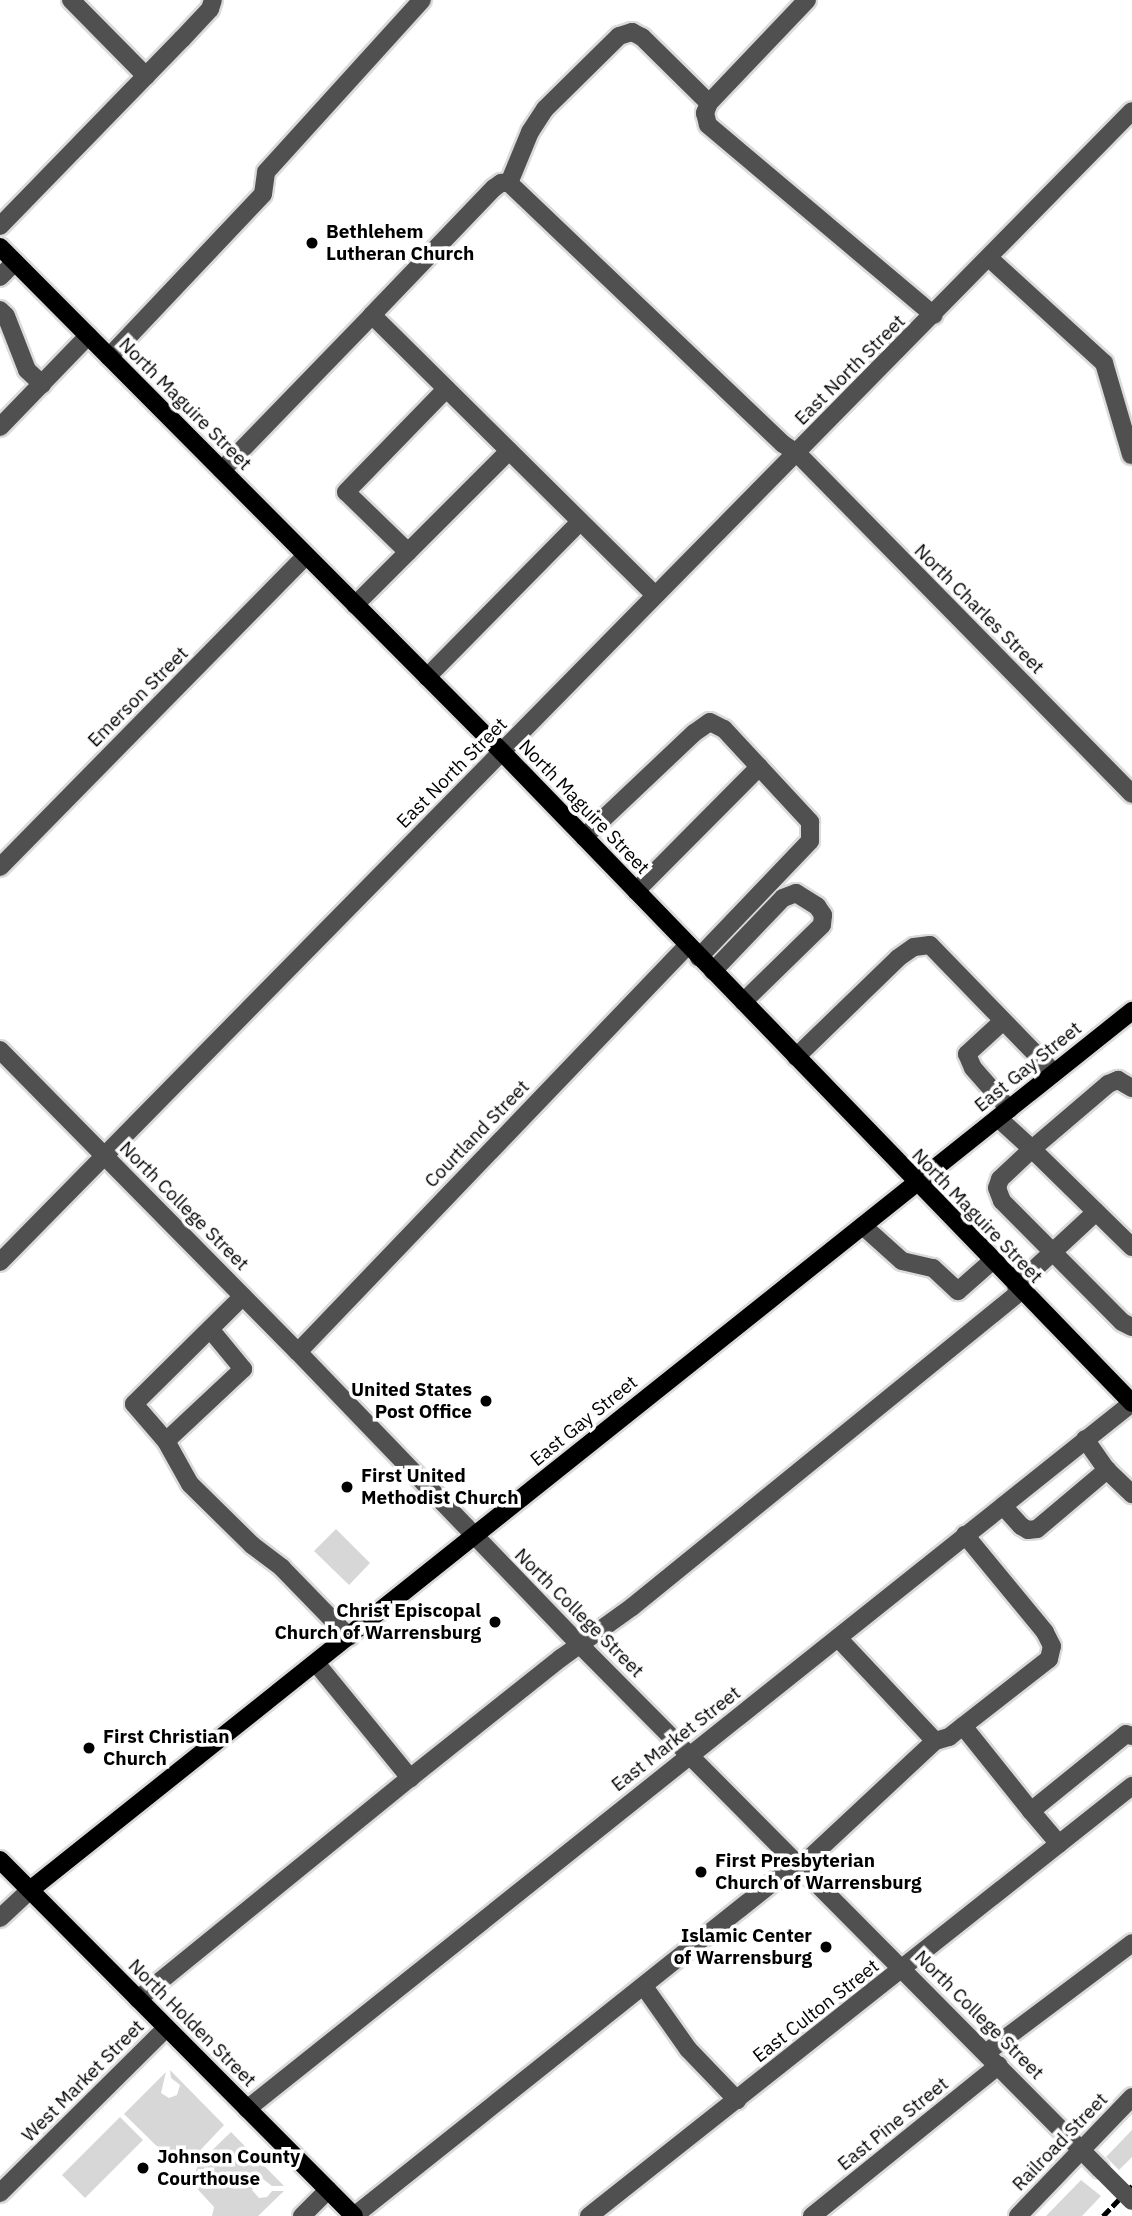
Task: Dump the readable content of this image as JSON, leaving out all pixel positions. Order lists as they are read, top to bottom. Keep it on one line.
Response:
{"streets":{"main road":["North Maguire Street","East Gay Street","North Holden Street"],"street":["East North Street","North Charles Street","Emerson Street","Courtland Street","North College Street","East Market Street","East Culton Street","West Market Street","East Pine Street","Railroad Street"]},"crossings":[["East North Street","North Maguire Street"],["East North Street","North Charles Street"],["East North Street","North College Street"],["North Maguire Street","Emerson Street"],["North Maguire Street","East Gay Street"],["North Maguire Street","Courtland Street"],["North Maguire Street","East Market Street"],["East Gay Street","North College Street"],["East Gay Street","North Holden Street"],["Courtland Street","North College Street"],["North College Street","East Market Street"],["North College Street","East Culton Street"],["North College Street","East Pine Street"],["North College Street","Railroad Street"],["East Market Street","North Holden Street"],["North Holden Street","West Market Street"]],"places":["Bethlehem Lutheran Church","United States Post Office","First United Methodist Church","Christ Episcopal Church of Warrensburg","First Christian Church","First Presbyterian Church of Warrensburg","Islamic Center of Warrensburg","Johnson County Courthouse"]}
